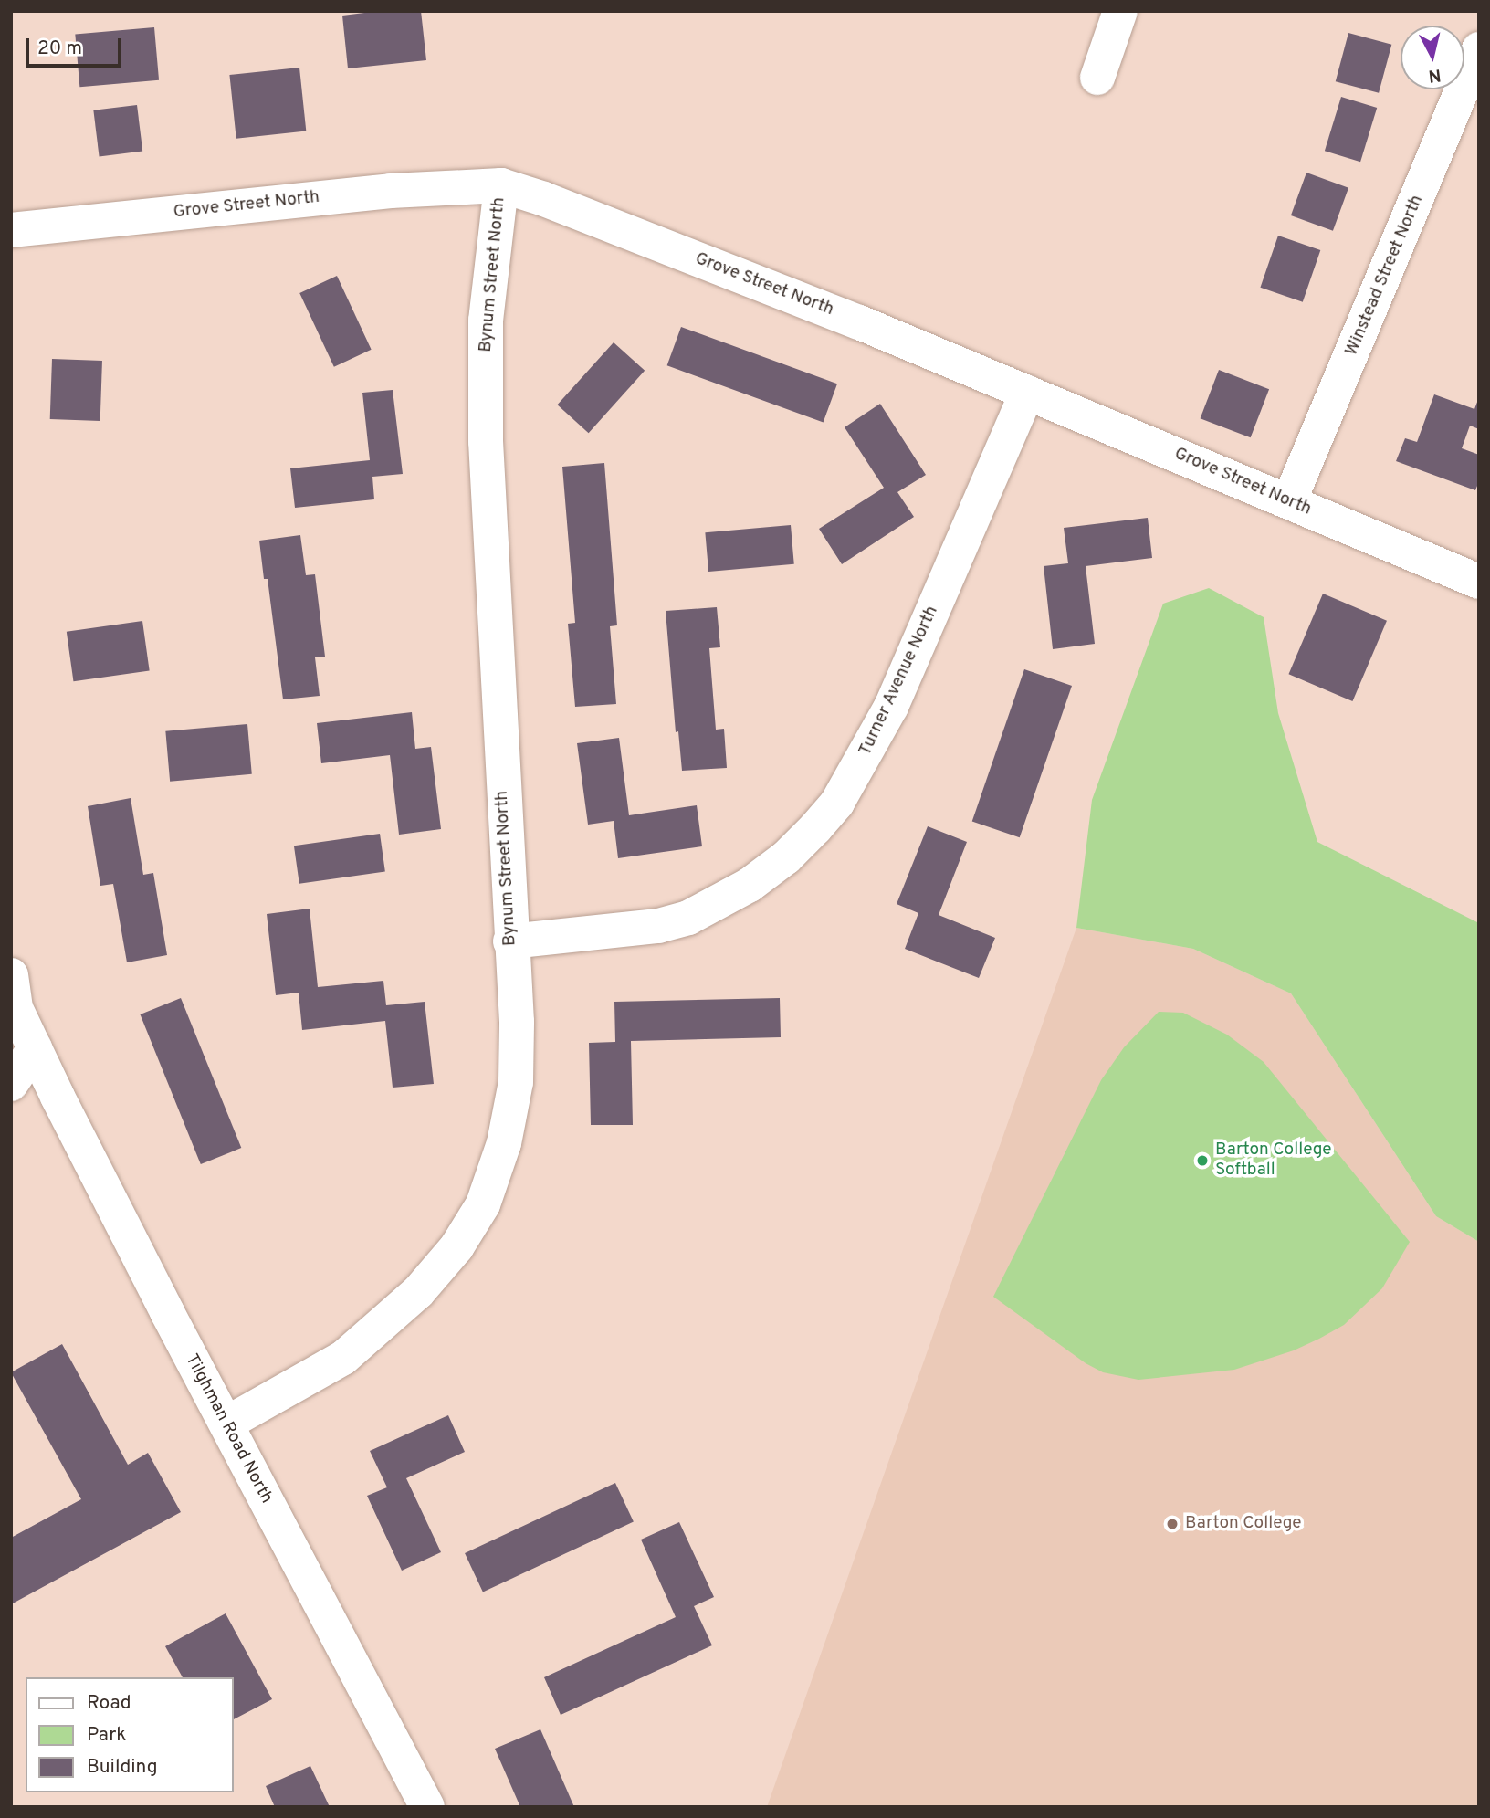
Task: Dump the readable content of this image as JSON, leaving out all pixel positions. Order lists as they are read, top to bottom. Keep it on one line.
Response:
{"streets":{"street":["Grove Street North","Bynum Street North","Winstead Street North","Turner Avenue North","Tilghman Road North"]},"crossings":[["Grove Street North","Bynum Street North"],["Grove Street North","Winstead Street North"],["Grove Street North","Turner Avenue North"],["Bynum Street North","Turner Avenue North"],["Bynum Street North","Tilghman Road North"]],"places":["Barton College Softball","Barton College"],"legend":["Road","Park","Building"],"scale_bar":"20 m","north":"bottom"}
